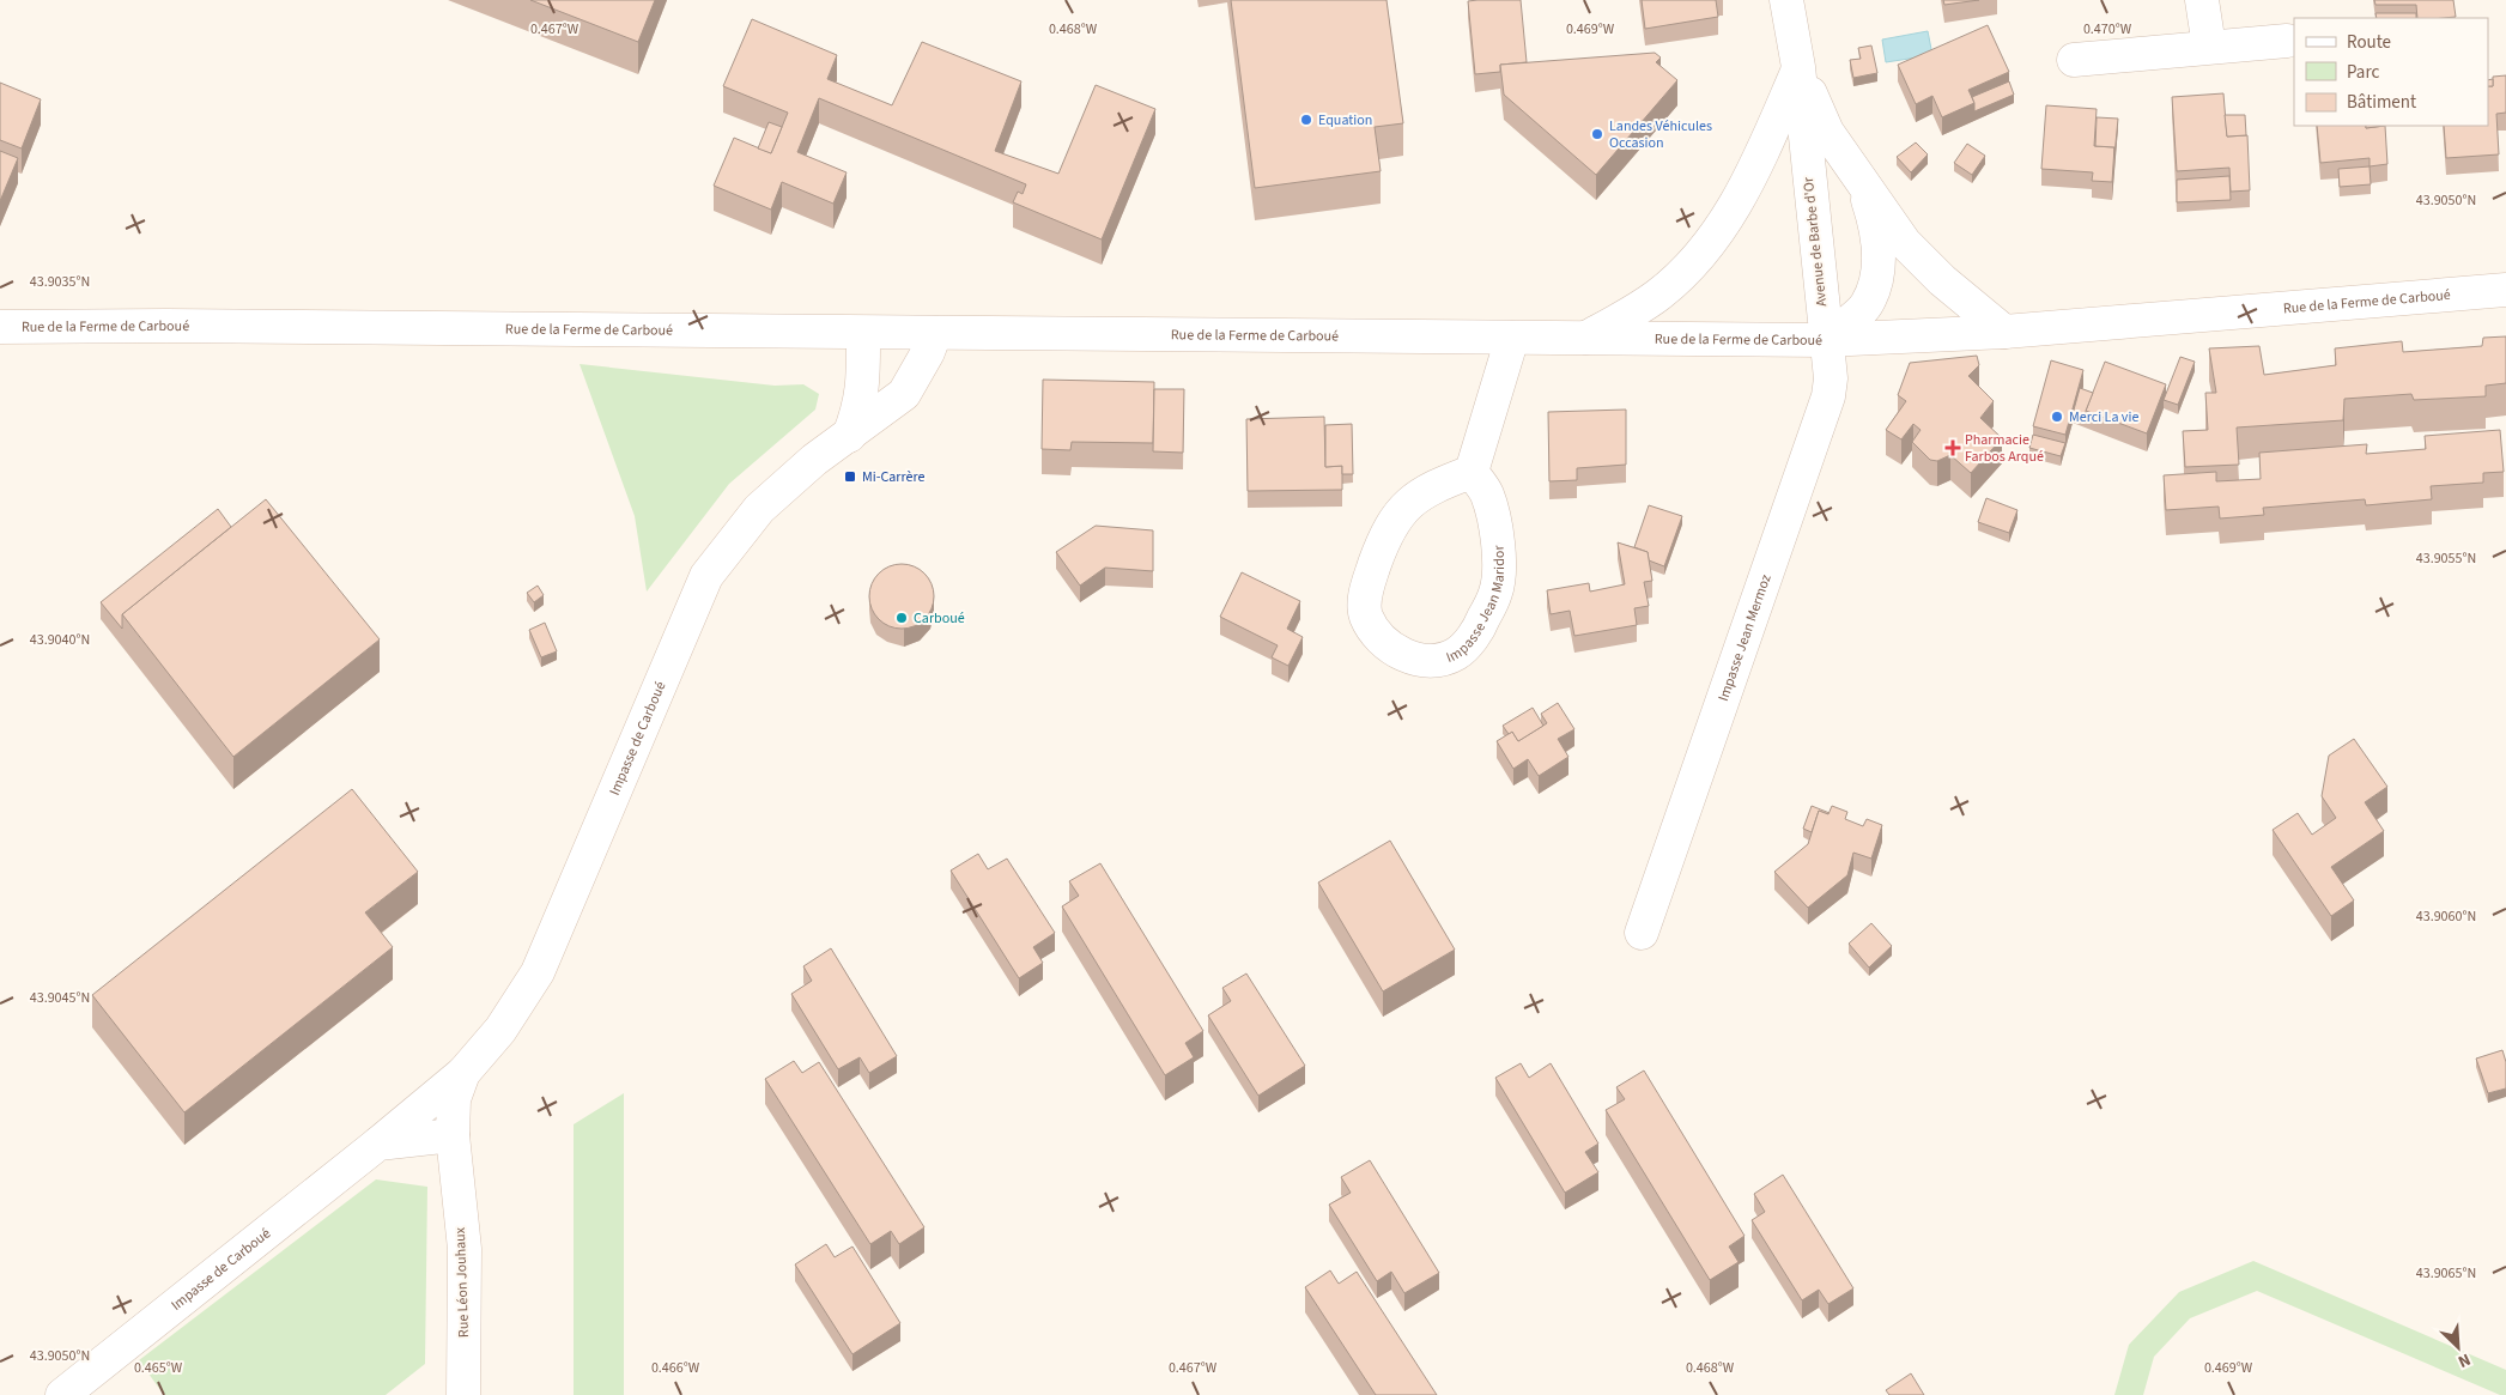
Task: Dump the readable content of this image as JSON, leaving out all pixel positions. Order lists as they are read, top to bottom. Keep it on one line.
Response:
{"streets":{"street":["Avenue de Barbe d'Or","Rue de la Ferme de Carboué","Impasse Jean Maridor","Impasse Jean Mermoz","Impasse de Carboué","Rue Léon Jouhaux"]},"crossings":[["Avenue de Barbe d'Or","Rue de la Ferme de Carboué"],["Avenue de Barbe d'Or","Impasse Jean Mermoz"],["Rue de la Ferme de Carboué","Impasse Jean Mermoz"],["Rue de la Ferme de Carboué","Impasse de Carboué"],["Impasse de Carboué","Rue Léon Jouhaux"]],"places":{"other":["Equation","Landes Véhicules Occasion","Merci La vie","Carboué"],"health":["Pharmacie Farbos Arqué"],"transit":["Mi-Carrère"]},"legend":["Route","Parc","Bâtiment"],"north":"bottom right","coordinates":["0.467°W","0.468°W","0.469°W","0.470°W","43.9050°N","43.9035°N","43.9055°N","43.9040°N","43.9060°N","43.9045°N","43.9065°N","0.465°W","0.466°W"]}
